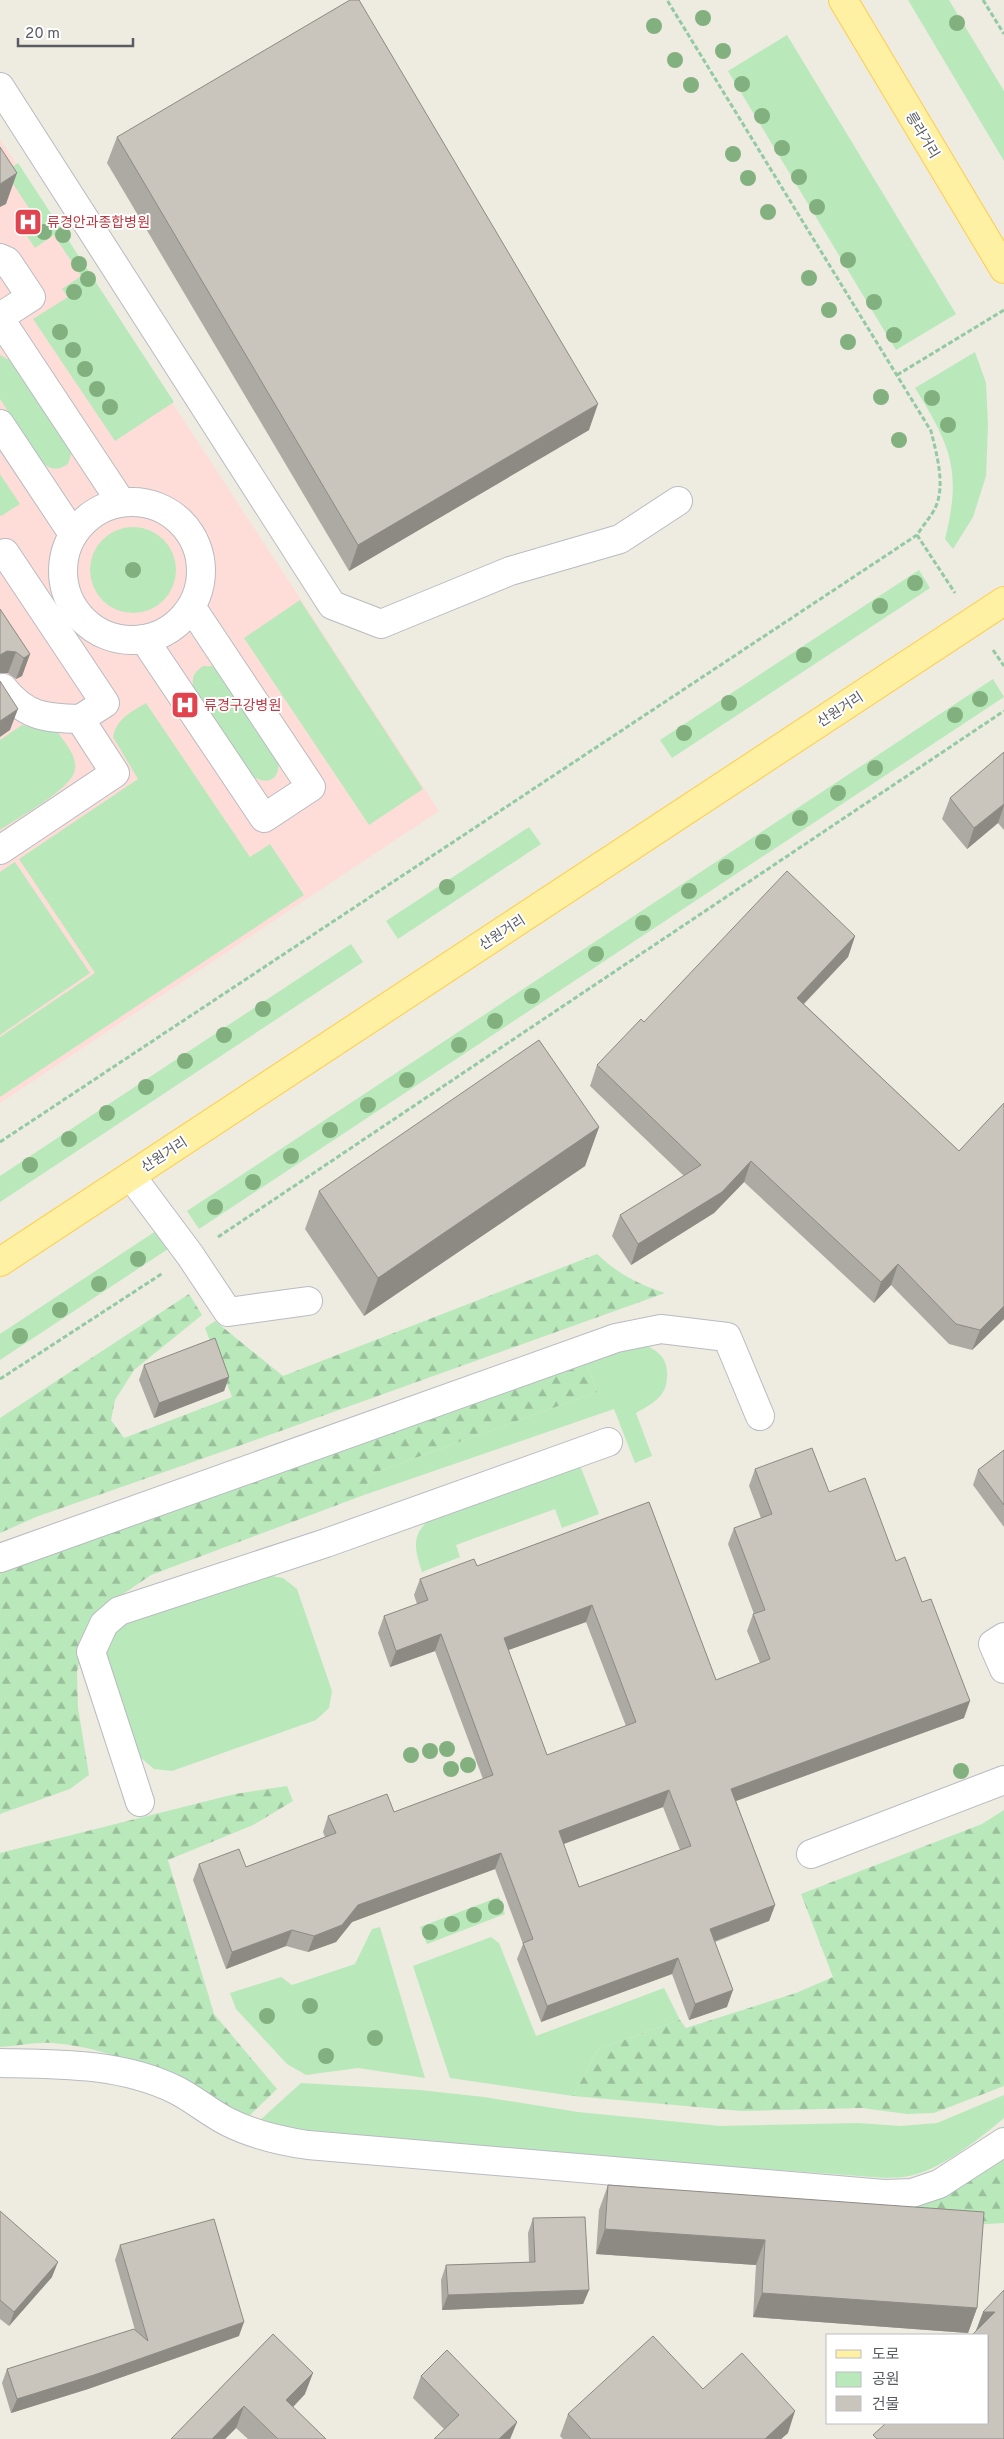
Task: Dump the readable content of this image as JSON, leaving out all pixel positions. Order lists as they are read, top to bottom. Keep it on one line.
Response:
{"streets":{"main road":["릉라거리","산원거리"]},"places":{"hospital":["류경안과종합병원","류경구강병원"]},"legend":["도로","공원","건물"],"scale_bar":"20 m"}
